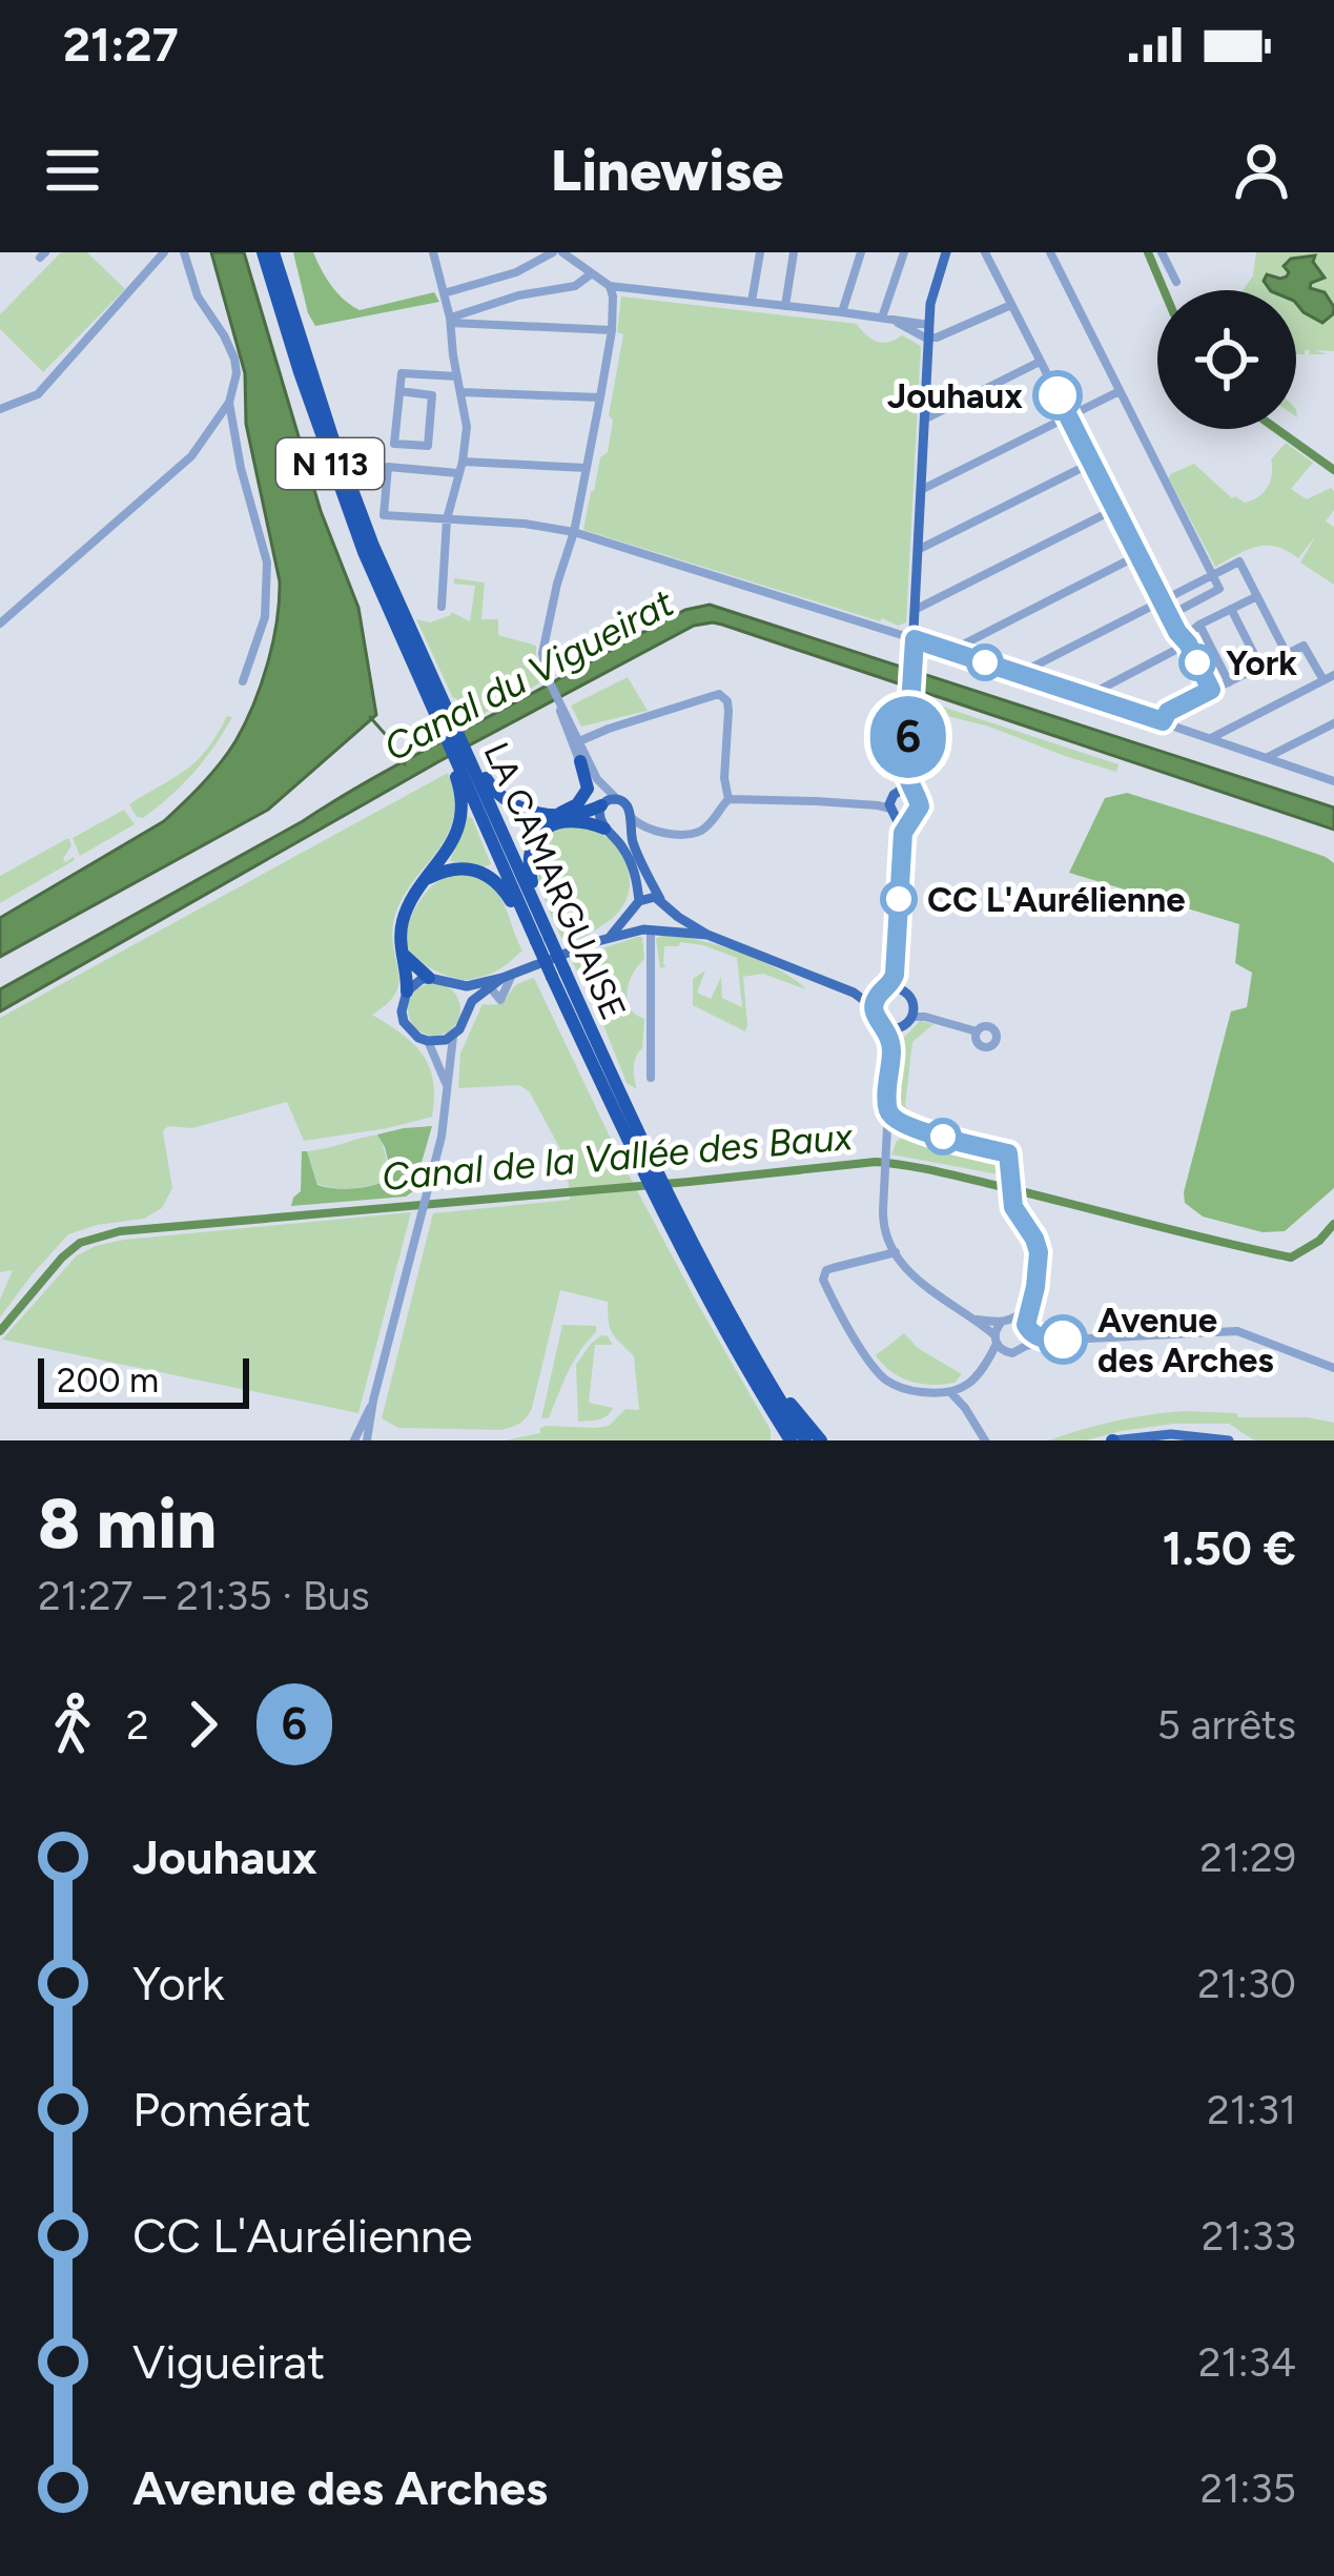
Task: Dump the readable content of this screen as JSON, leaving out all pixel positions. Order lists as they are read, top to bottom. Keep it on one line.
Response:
{"streets":{"highway":["N 113","LA CAMARGUAISE"]},"water":["Canal du Vigueirat","Canal de la Vallée des Baux"],"places":["Jouhaux","York","CC L'Aurélienne","Avenue des Arches"],"lines":["bus line 6"],"scale_bar":"200 m","page":{"status":"21:27","header":"Linewise","on_map":"6","scale":"200 m","heading":["8 min","21:27 – 21:35 · Bus","1.50 €"],"legs":["2","6","5 arrêts"],"list":[{"name":"Jouhaux","value":"21:29"},{"name":"York","value":"21:30"},{"name":"Pomérat","value":"21:31"},{"name":"CC L'Aurélienne","value":"21:33"},{"name":"Vigueirat","value":"21:34"},{"name":"Avenue des Arches","value":"21:35"}]}}
